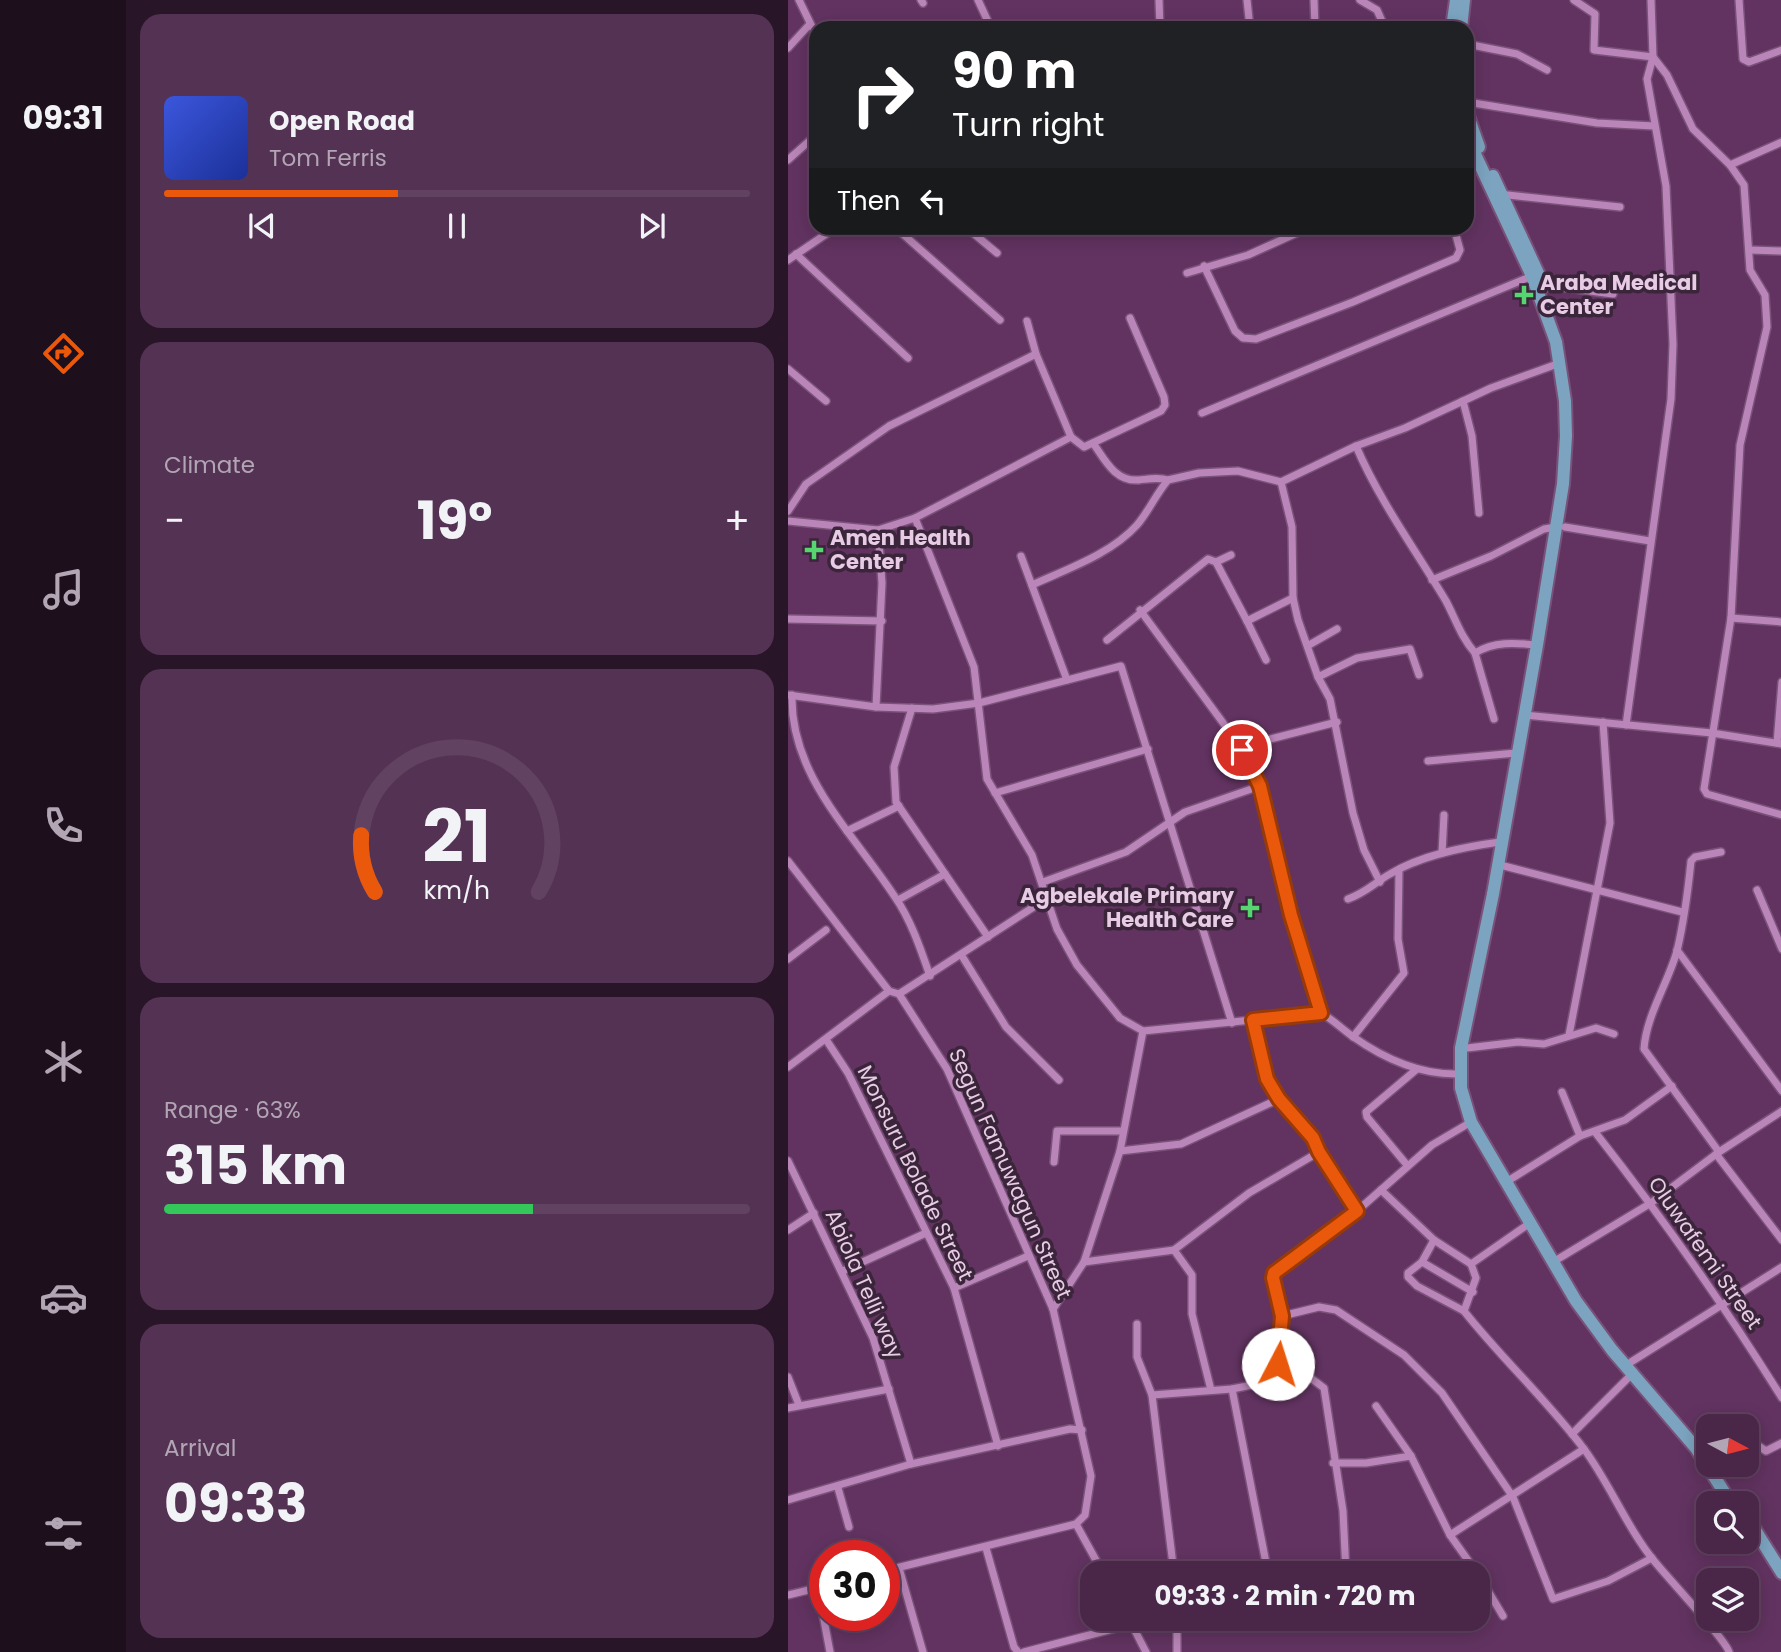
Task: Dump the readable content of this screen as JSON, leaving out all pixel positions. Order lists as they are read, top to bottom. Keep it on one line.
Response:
{"streets":{"street":["Monsuru Bolade Street","Segun Famuwagun Street","Oluwafemi Street","Abiola Telli way"]},"places":{"health":["Araba Medical Center","Amen Health Center","Agbelekale Primary Health Care"]},"north":"right","page":{"tabs":"09:31","turn":["90 m","Turn right"],"song":["Open Road","Tom Ferris"],"then":"Then","tile":["Climate",["Range · 63%","315 km"],["Arrival","09:33"]],"heat":["−","19°","+"],"limit":"30","trip":"09:33 · 2 min · 720 m","gauge":["21","km/h"]}}
